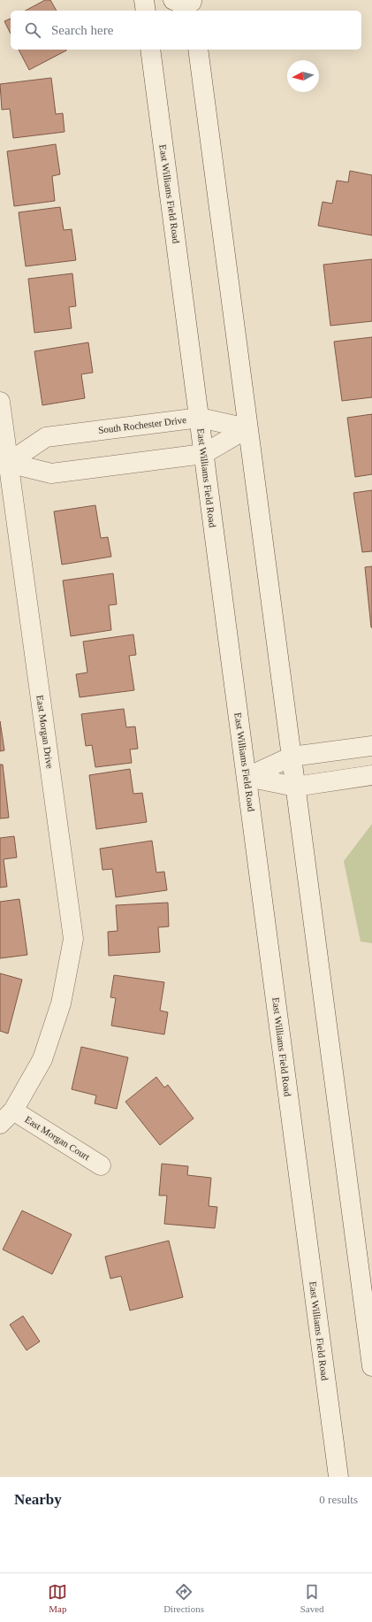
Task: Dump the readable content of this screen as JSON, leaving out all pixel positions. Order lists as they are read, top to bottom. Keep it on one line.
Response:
{"streets":{"main road":["East Williams Field Road","South Rochester Drive","East Morgan Drive","East Morgan Court"]},"crossings":[["East Williams Field Road","South Rochester Drive"],["South Rochester Drive","East Morgan Drive"],["East Morgan Drive","East Morgan Court"]],"north":"left","page":{"search":"Search here","heading":["Nearby","0 results"],"nav":["Map","Directions","Saved"]}}
